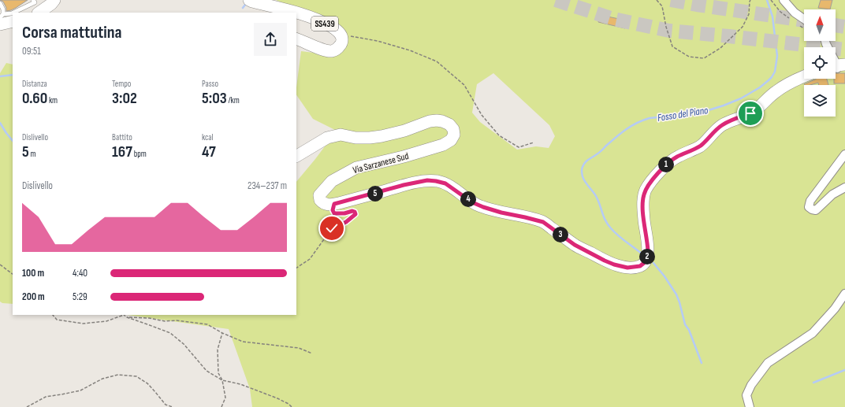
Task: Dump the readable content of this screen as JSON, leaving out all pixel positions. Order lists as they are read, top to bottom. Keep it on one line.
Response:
{"streets":{"main road":["SS439","Via Sarzanese Sud"]},"water":["Fosso del Piano"],"north":"top","page":{"heading":["Corsa mattutina","09:51"],"stats":[["Distanza","0.60 km"],["Tempo","3:02"],["Passo","5:03 /km"],["Dislivello","5 m"],["Battito","167 bpm"],["kcal","47"]],"pins":["1","5","4","3","2"],"chart":["Dislivello","234–237 m"],"list":[{"name":"100 m","note":"4:40"},{"name":"200 m","note":"5:29"}]}}
